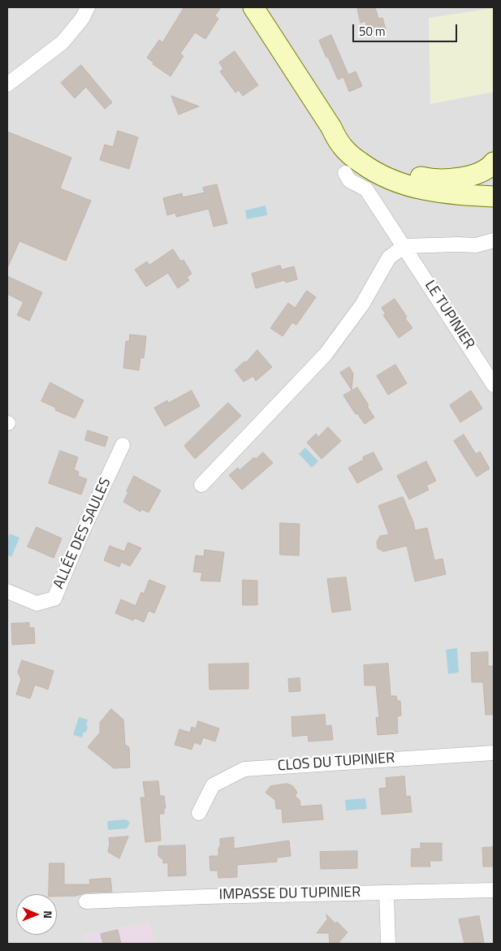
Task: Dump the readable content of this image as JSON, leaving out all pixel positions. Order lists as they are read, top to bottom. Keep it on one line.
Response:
{"streets":{"street":["LE TUPINIER","ALLÉE DES SAULES","CLOS DU TUPINIER","IMPASSE DU TUPINIER"]},"scale_bar":"50 m","north":"right"}
